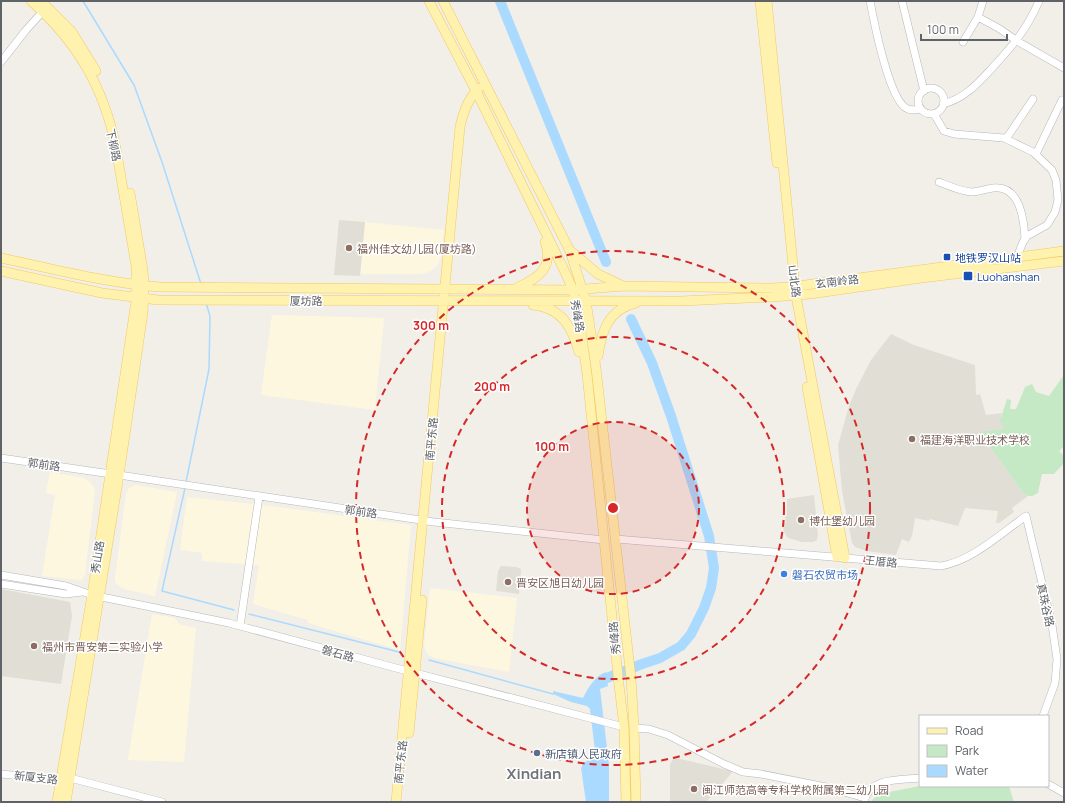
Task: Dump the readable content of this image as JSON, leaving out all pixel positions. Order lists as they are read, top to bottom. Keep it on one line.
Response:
{"streets":{"main road":["下柳路","山北路","玄南岭路","厦坊路","秀峰路","南平东路","秀山路"],"street":["郭前路","王厝路","真珠谷路","磐石路","新厦支路"]},"crossings":[["下柳路","厦坊路"],["下柳路","秀山路"],["山北路","玄南岭路"],["山北路","王厝路"],["玄南岭路","厦坊路"],["厦坊路","秀峰路"],["厦坊路","南平东路"],["秀峰路","南平东路"],["秀峰路","郭前路"],["秀峰路","王厝路"],["秀峰路","磐石路"],["南平东路","郭前路"],["南平东路","磐石路"],["郭前路","秀山路"],["秀山路","磐石路"],["秀山路","新厦支路"],["王厝路","真珠谷路"]],"districts":["Xindian"],"places":{"other":["福州佳文幼儿园(厦坊路)","福建海洋职业技术学校","博仕堡幼儿园","磐石农贸市场","晋安区旭日幼儿园","福州市晋安第二实验小学","新店镇人民政府","闽江师范高等专科学校附属第二幼儿园"],"transit":["地铁罗汉山站","Luohanshan"]},"legend":["Road","Park","Water"],"scale_bar":"100 m","rings":["300 m","200 m","100 m"]}
